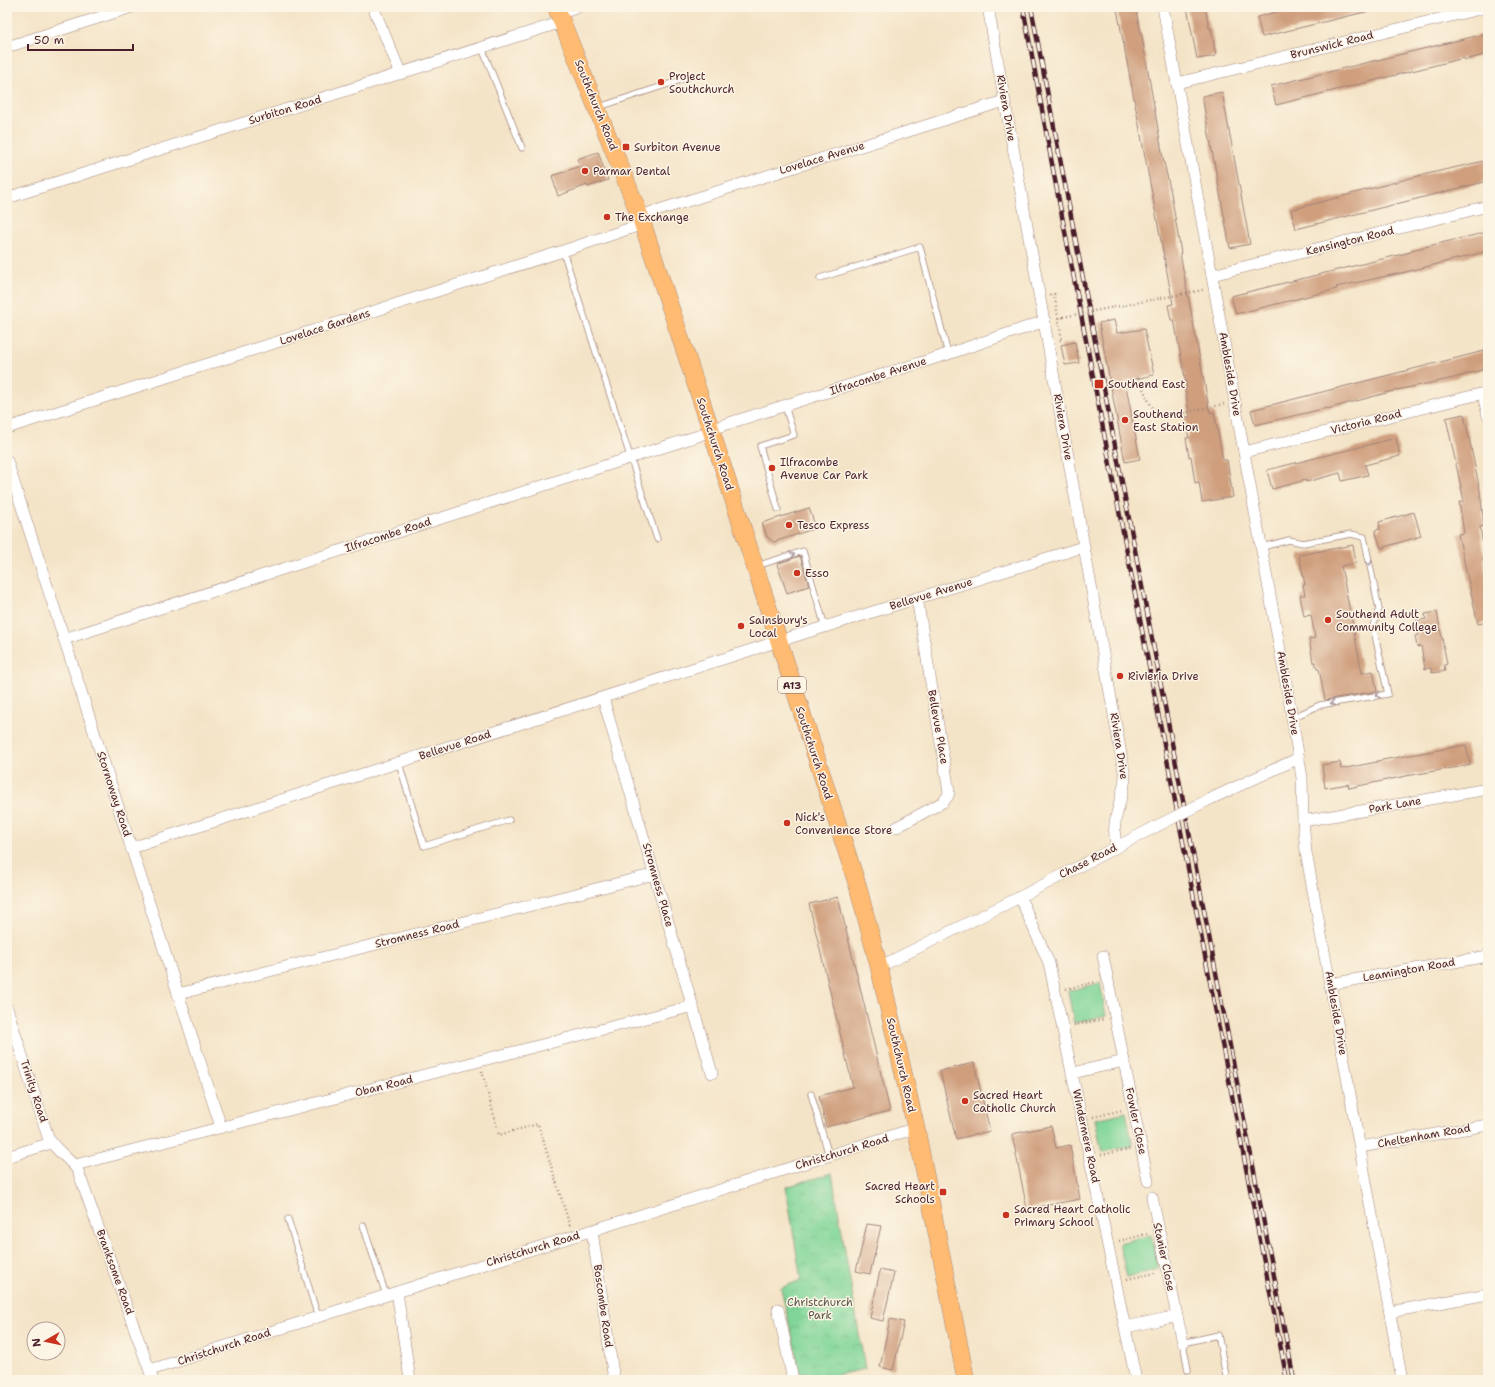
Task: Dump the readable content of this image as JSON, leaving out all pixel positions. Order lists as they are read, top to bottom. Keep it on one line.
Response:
{"streets":{"main road":["Southchurch Road","A13"],"street":["Brunswick Road","Riviera Drive","Surbiton Road","Lovelace Avenue","Kensington Road","Lovelace Gardens","Ambleside Drive","Ilfracombe Avenue","Victoria Road","Ilfracombe Road","Bellevue Avenue","Bellevue Place","Bellevue Road","Stornoway Road","Park Lane","Chase Road","Stromness Place","Stromness Road","Leamington Road","Oban Road","Trinity Road","Fowler Close","Windermere Road","Cheltenham Road","Christchurch Road","Stanier Close","Branksome Road","Boscombe Road"]},"crossings":[["Brunswick Road","Ambleside Drive"],["Southchurch Road","Surbiton Road"],["Southchurch Road","Lovelace Avenue"],["Southchurch Road","Lovelace Gardens"],["Southchurch Road","Ilfracombe Avenue"],["Southchurch Road","Ilfracombe Road"],["Southchurch Road","Bellevue Avenue"],["Southchurch Road","Bellevue Road"],["Southchurch Road","Chase Road"],["Southchurch Road","Christchurch Road"],["Riviera Drive","Lovelace Avenue"],["Riviera Drive","Ilfracombe Avenue"],["Riviera Drive","Bellevue Avenue"],["Riviera Drive","Chase Road"],["Lovelace Avenue","Lovelace Gardens"],["Kensington Road","Ambleside Drive"],["Ambleside Drive","Victoria Road"],["Ambleside Drive","Park Lane"],["Ambleside Drive","Chase Road"],["Ambleside Drive","Leamington Road"],["Ambleside Drive","Cheltenham Road"],["Ilfracombe Avenue","Ilfracombe Road"],["Ilfracombe Road","Stornoway Road"],["Bellevue Avenue","Bellevue Place"],["Bellevue Avenue","Bellevue Road"],["Bellevue Road","Stornoway Road"],["Bellevue Road","Stromness Place"],["Stornoway Road","Stromness Road"],["Stornoway Road","Oban Road"],["Chase Road","Windermere Road"],["Stromness Place","Stromness Road"],["Stromness Place","Oban Road"],["Oban Road","Trinity Road"],["Oban Road","Branksome Road"],["Trinity Road","Branksome Road"],["Christchurch Road","Branksome Road"],["Christchurch Road","Boscombe Road"]],"parks":["Christchurch Park"],"places":{"other":["Project Southchurch","Parmar Dental","The Exchange","Southend East Station","Ilfracombe Avenue Car Park","Tesco Express","Esso","Southend Adult Community College","Sainsbury's Local","Rivieria Drive","Nick's Convenience Store","Sacred Heart Catholic Church","Sacred Heart Catholic Primary School"],"transit":["Surbiton Avenue","Southend East","Sacred Heart Schools"]},"scale_bar":"50 m","north":"left"}
